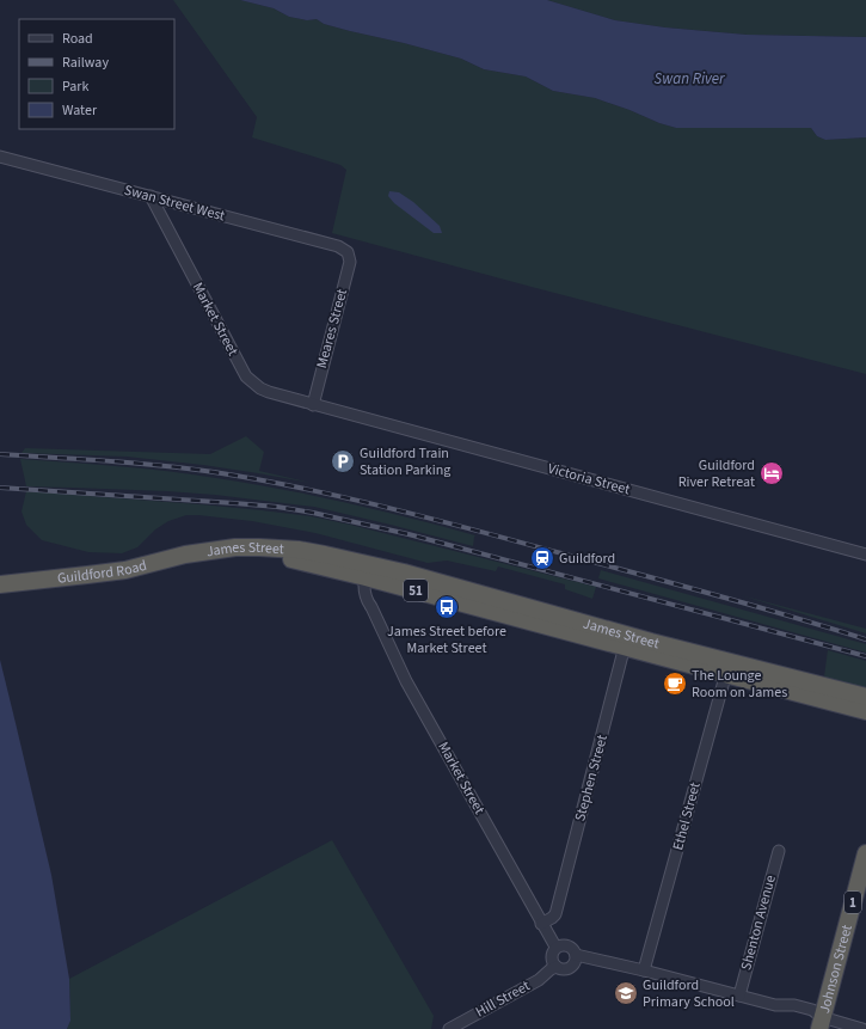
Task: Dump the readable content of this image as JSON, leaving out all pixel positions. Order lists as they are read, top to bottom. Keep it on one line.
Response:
{"streets":{"highway":["James Street","Guildford Road","51","1","Johnson Street"],"street":["Swan Street West","Market Street","Meares Street","Victoria Street","Stephen Street","Ethel Street","Shenton Avenue","Hill Street"]},"crossings":[["Swan Street West","Market Street"],["Swan Street West","Meares Street"],["Market Street","Meares Street"],["Market Street","Victoria Street"],["Market Street","James Street"],["Market Street","Stephen Street"],["Market Street","Hill Street"],["Meares Street","Victoria Street"],["James Street","Guildford Road"],["James Street","Stephen Street"],["James Street","Ethel Street"]],"water":["Swan River"],"places":{"parking":["Guildford Train Station Parking"],"hotel":["Guildford River Retreat"],"station":["Guildford"],"bus stop":["James Street before Market Street"],"cafe":["The Lounge Room on James"],"school or university":["Guildford Primary School"]},"legend":["Road","Railway","Park","Water"]}
